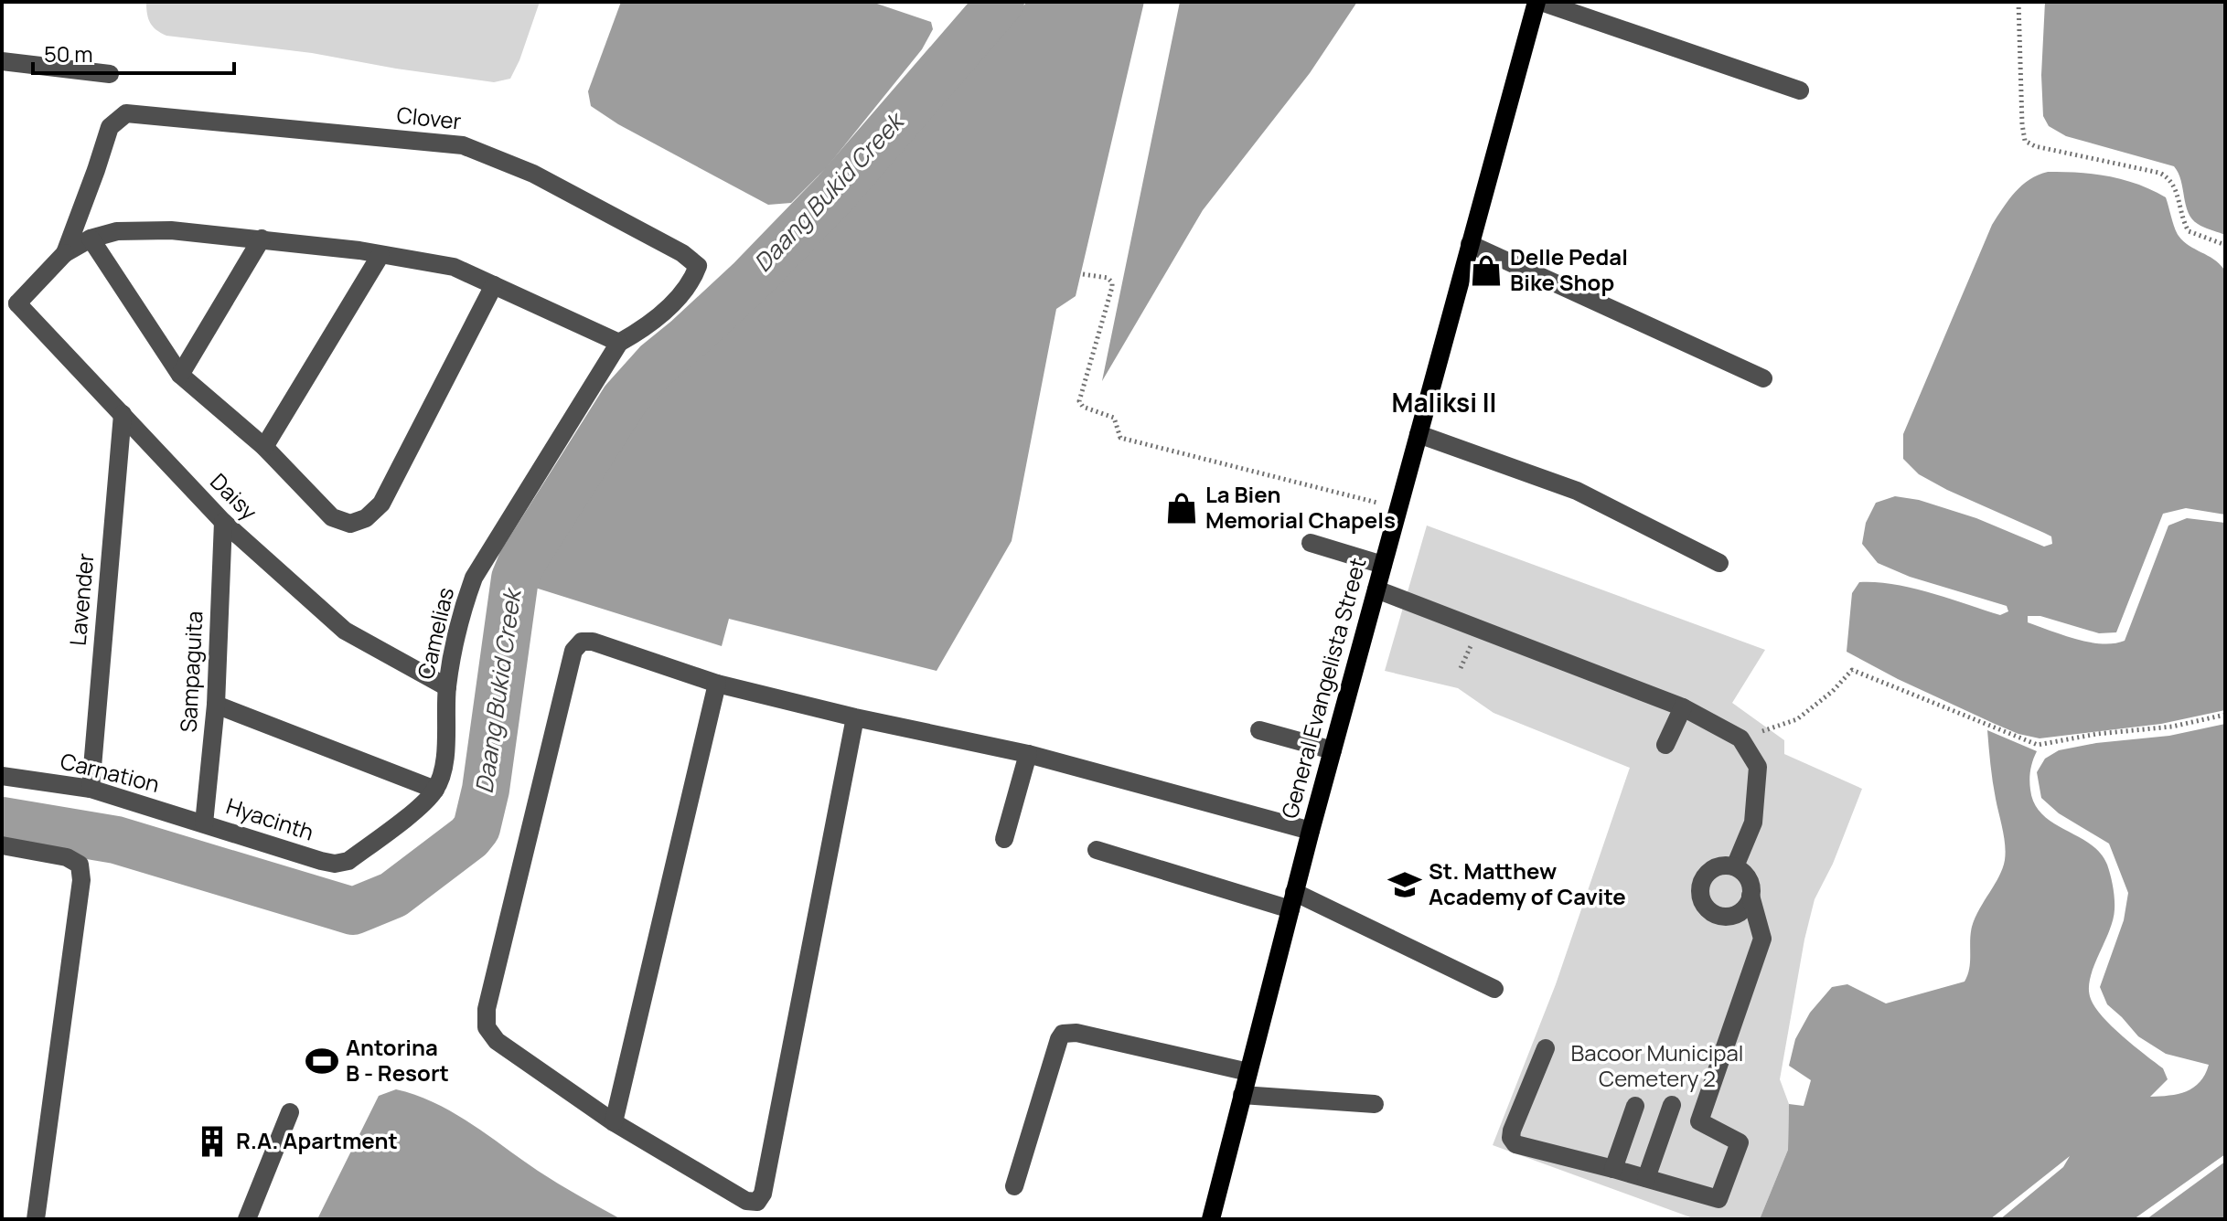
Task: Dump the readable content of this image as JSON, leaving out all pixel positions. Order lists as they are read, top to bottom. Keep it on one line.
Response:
{"streets":{"main road":["General Evangelista Street"],"street":["Clover","Daisy","Lavender","Camelias","Sampaguita","Carnation","Hyacinth"]},"crossings":[["Clover","Camelias"],["Daisy","Lavender"],["Daisy","Camelias"],["Daisy","Sampaguita"],["Lavender","Carnation"],["Camelias","Hyacinth"],["Sampaguita","Carnation"],["Sampaguita","Hyacinth"],["Carnation","Hyacinth"]],"districts":["Maliksi II"],"water":["Daang Bukid Creek"],"parks":["Bacoor Municipal Cemetery 2"],"places":{"shop":["Delle Pedal Bike Shop","La Bien Memorial Chapels"],"school or university":["St. Matthew Academy of Cavite"],"sports":["Antorina B - Resort"],"building":["R.A. Apartment"]},"scale_bar":"50 m"}
